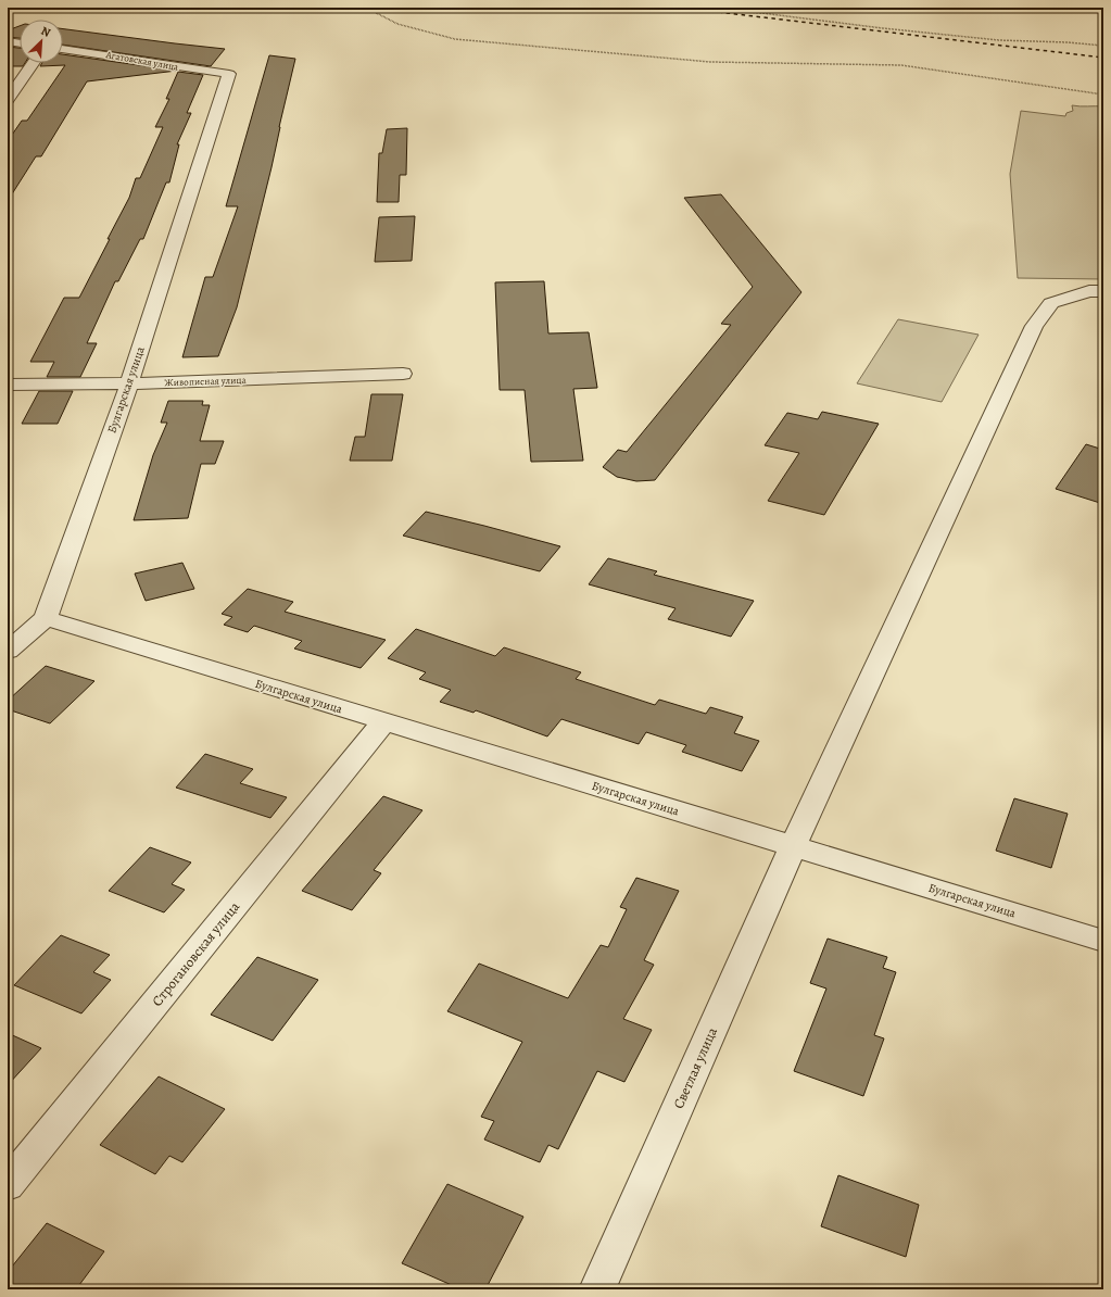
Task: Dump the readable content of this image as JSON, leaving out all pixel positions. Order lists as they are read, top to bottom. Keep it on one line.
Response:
{"streets":{"street":["Агатовская улица","Живописная улица","Булгарская улица","Строгановская улица","Светлая улица"]},"crossings":[["Агатовская улица","Булгарская улица"],["Живописная улица","Булгарская улица"],["Булгарская улица","Строгановская улица"],["Булгарская улица","Светлая улица"]],"north":"top right"}
